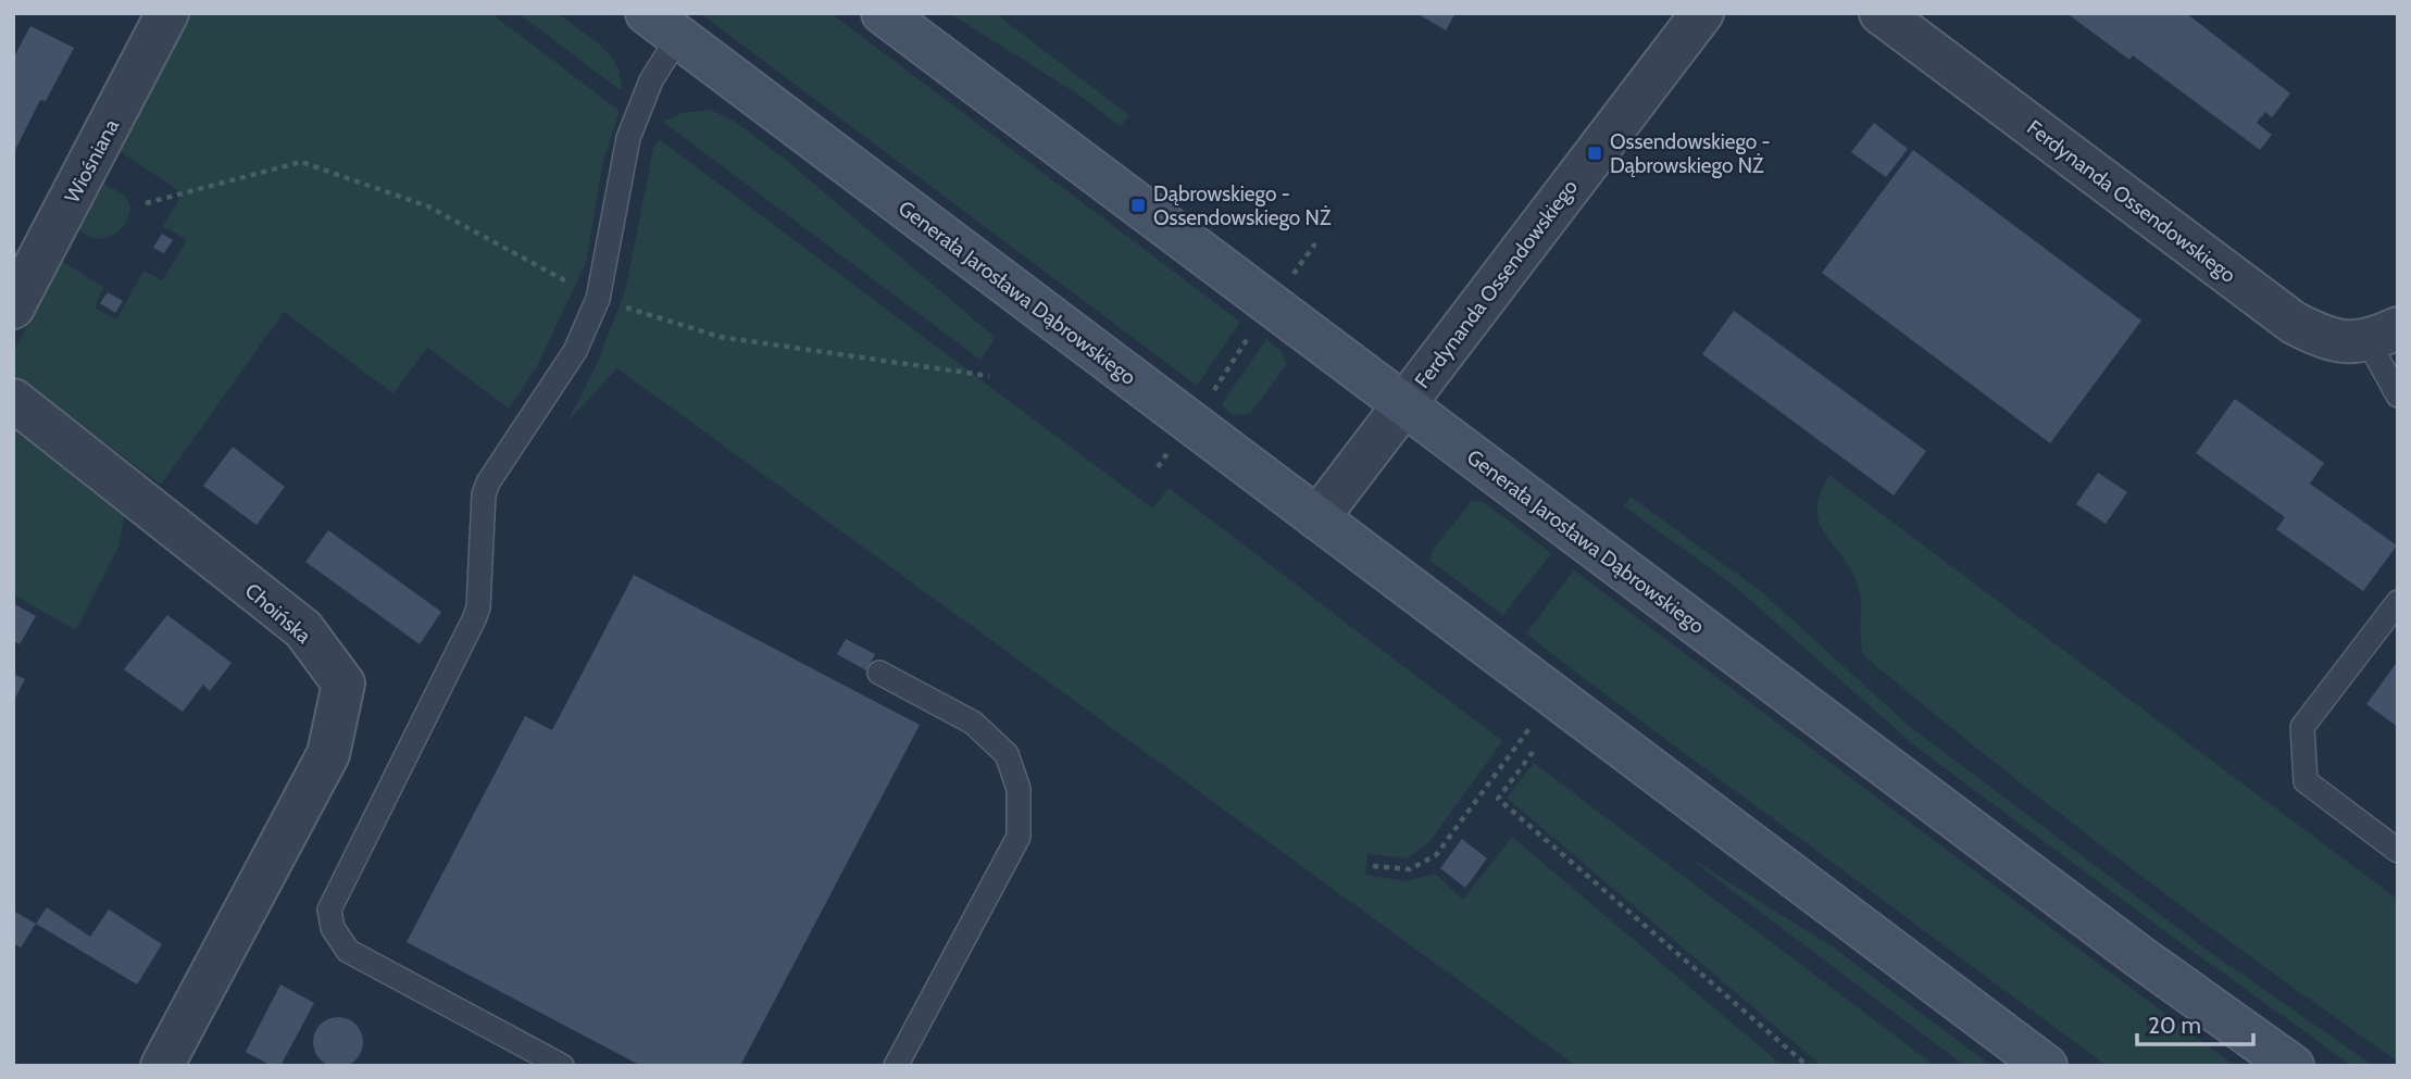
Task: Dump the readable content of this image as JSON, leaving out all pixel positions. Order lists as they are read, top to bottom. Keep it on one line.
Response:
{"streets":{"main road":["Generała Jarosława Dąbrowskiego"],"street":["Wiośniana","Ferdynanda Ossendowskiego","Choińska"]},"crossings":[["Ferdynanda Ossendowskiego","Generała Jarosława Dąbrowskiego"]],"places":{"transit":["Ossendowskiego - Dąbrowskiego NŻ","Dąbrowskiego - Ossendowskiego NŻ"]},"scale_bar":"20 m"}
